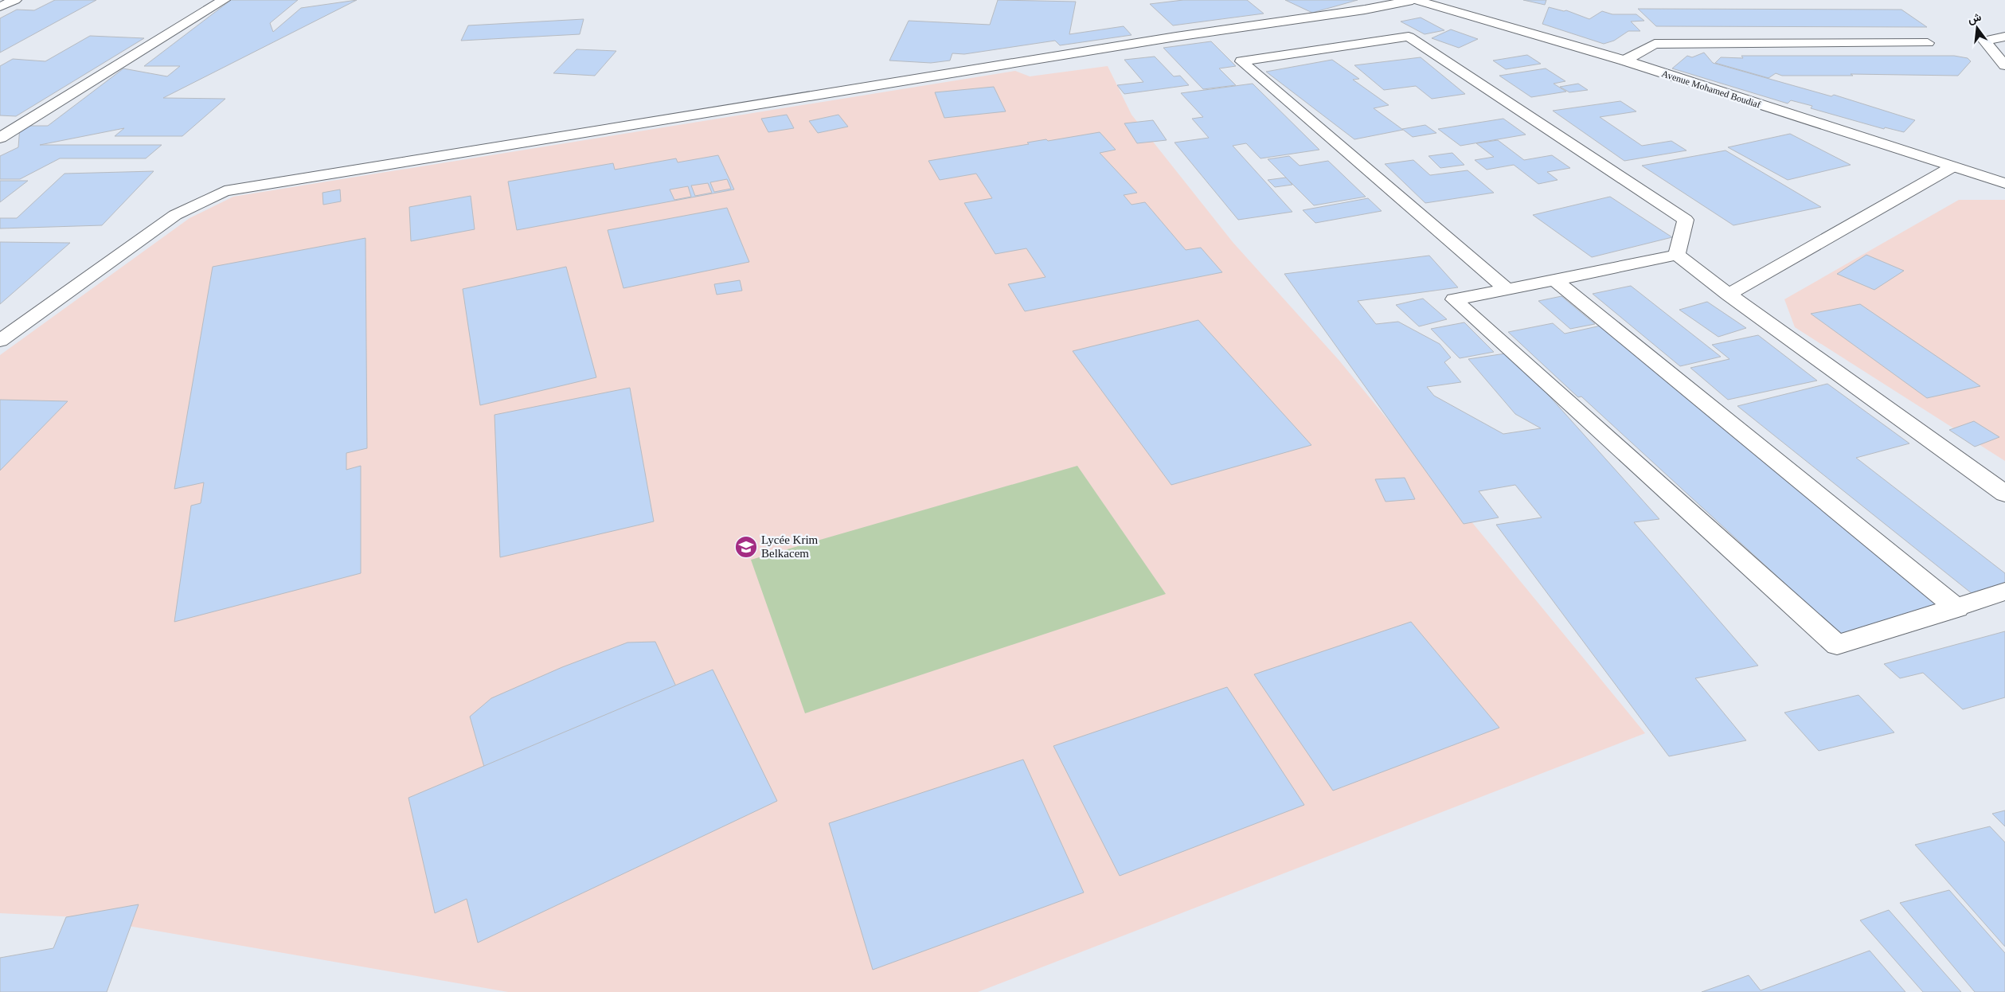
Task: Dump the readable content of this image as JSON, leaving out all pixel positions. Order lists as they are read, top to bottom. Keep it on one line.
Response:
{"streets":{"street":["Avenue Mohamed Boudiaf"]},"places":{"school or university":["Lycée Krim Belkacem"]},"north":"top"}
